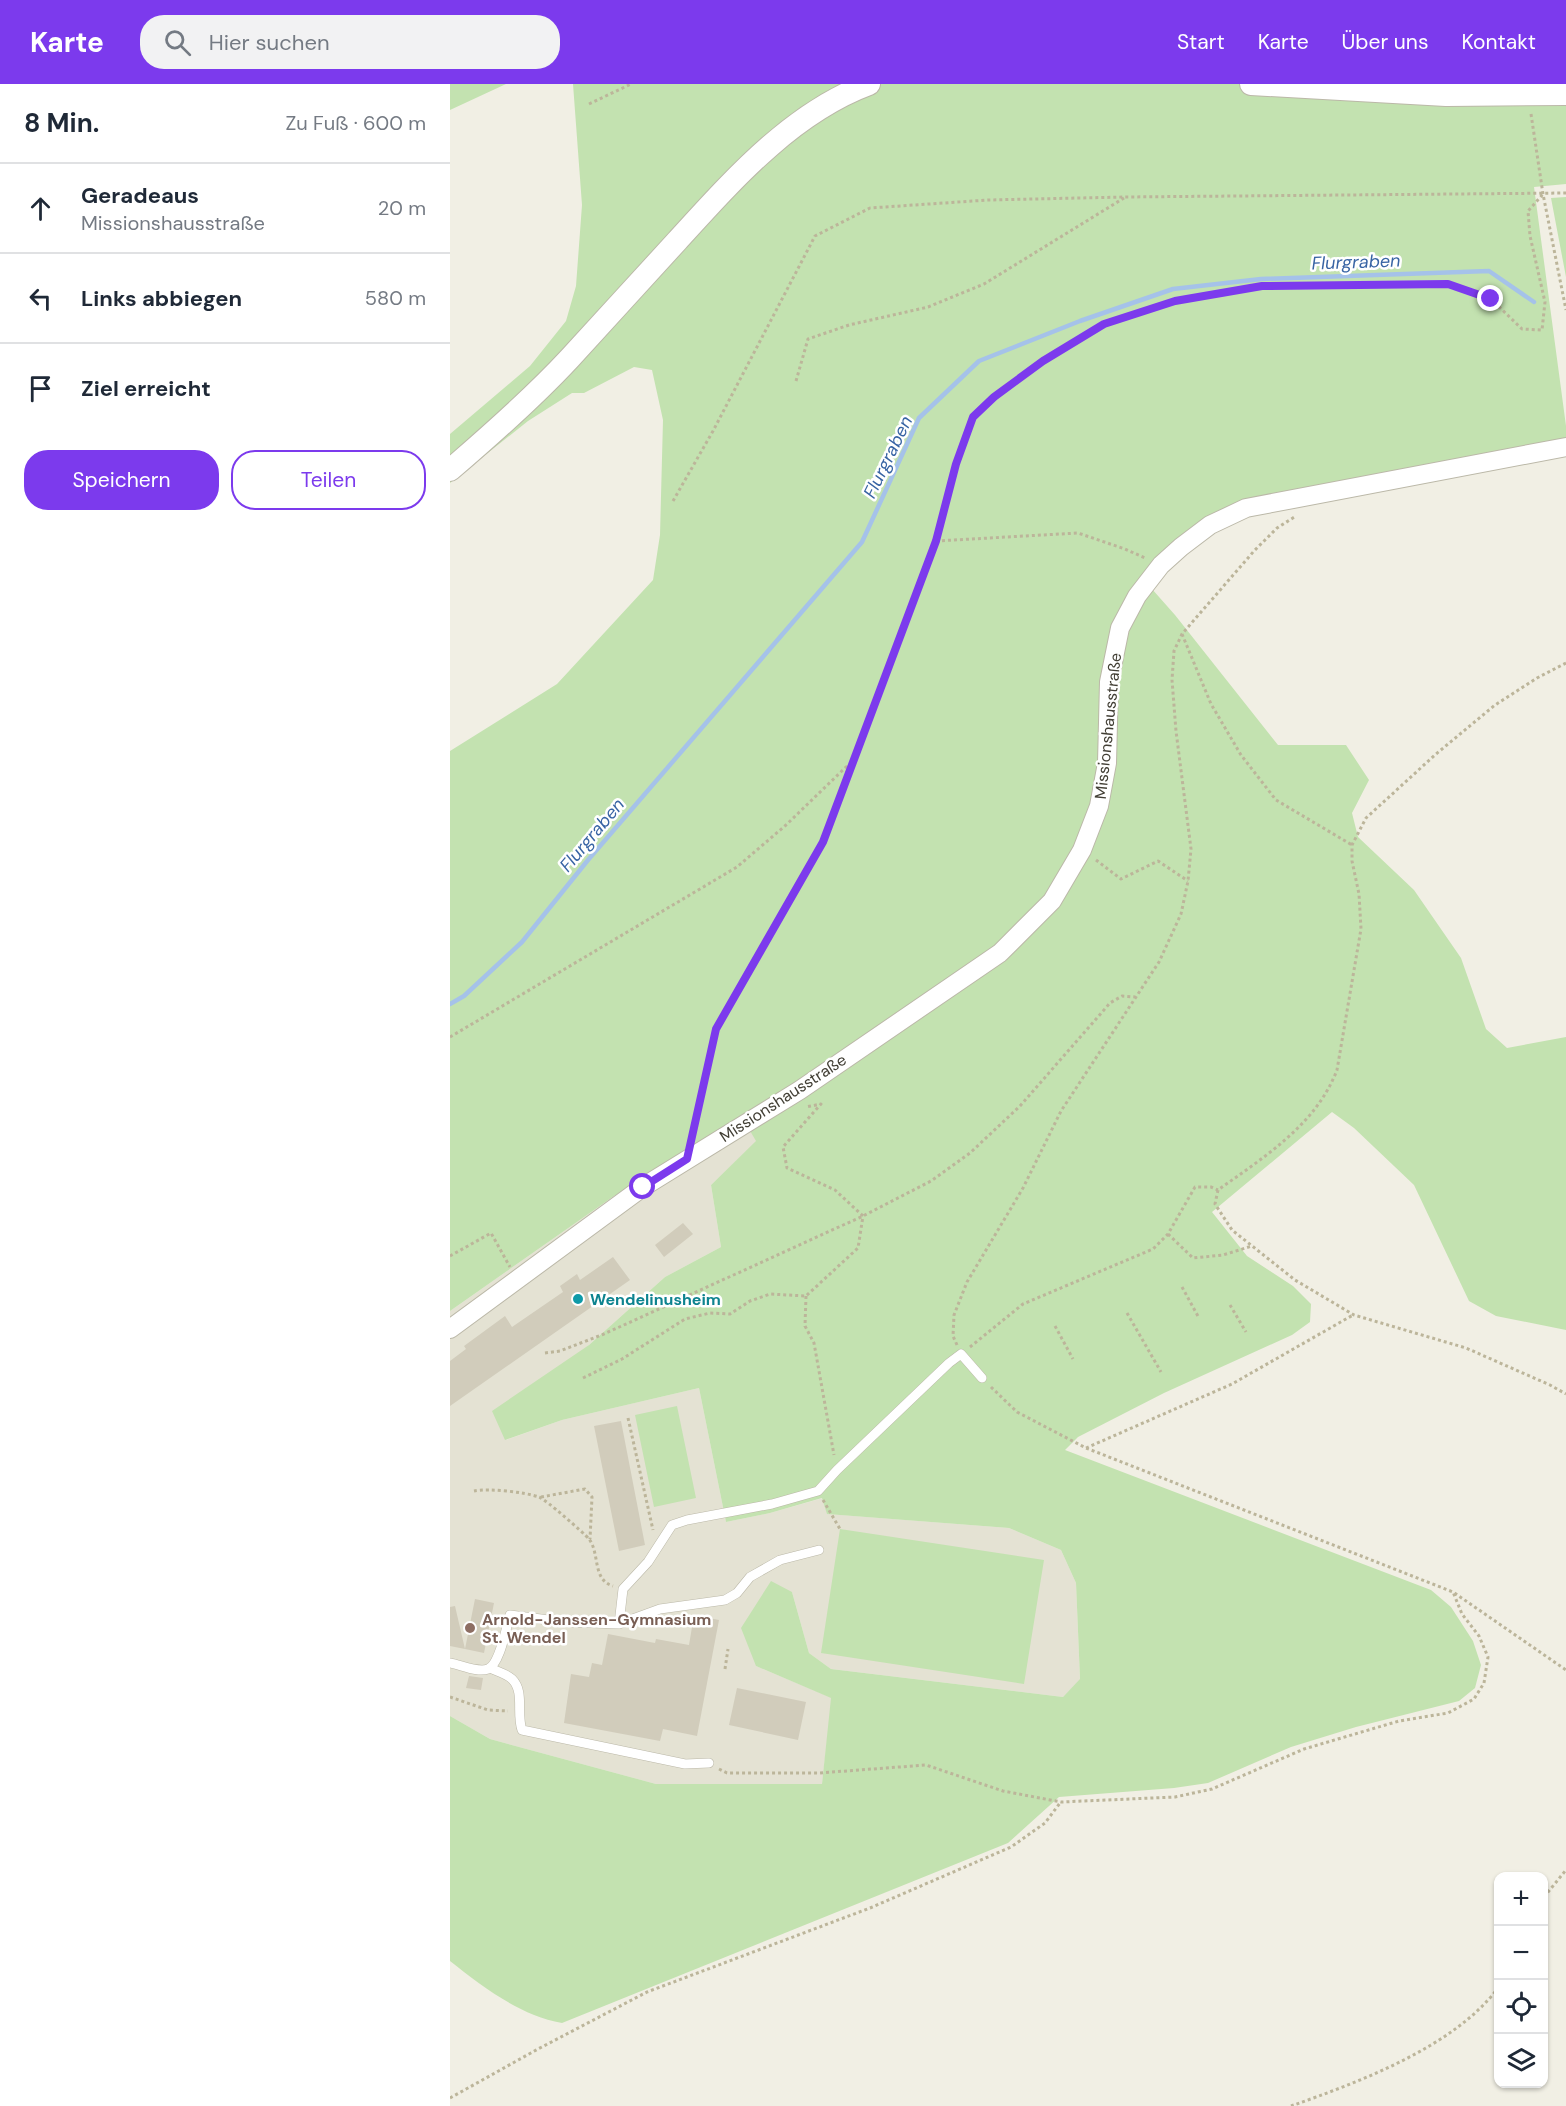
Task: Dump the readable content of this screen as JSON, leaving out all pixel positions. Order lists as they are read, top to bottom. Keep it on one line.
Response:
{"streets":{"street":["Missionshausstraße"]},"water":["Flurgraben"],"places":["Wendelinusheim","Arnold-Janssen-Gymnasium St. Wendel"],"page":{"header":"Karte","search":"Hier suchen","nav":["Start","Karte","Über uns","Kontakt"],"heading":["8 Min.","Zu Fuß · 600 m"],"list":[["Geradeaus","Missionshausstraße","20 m"],["Links abbiegen","580 m"],"Ziel erreicht"],"buttons":["Speichern","Teilen"],"map_buttons":["+","−"]}}
